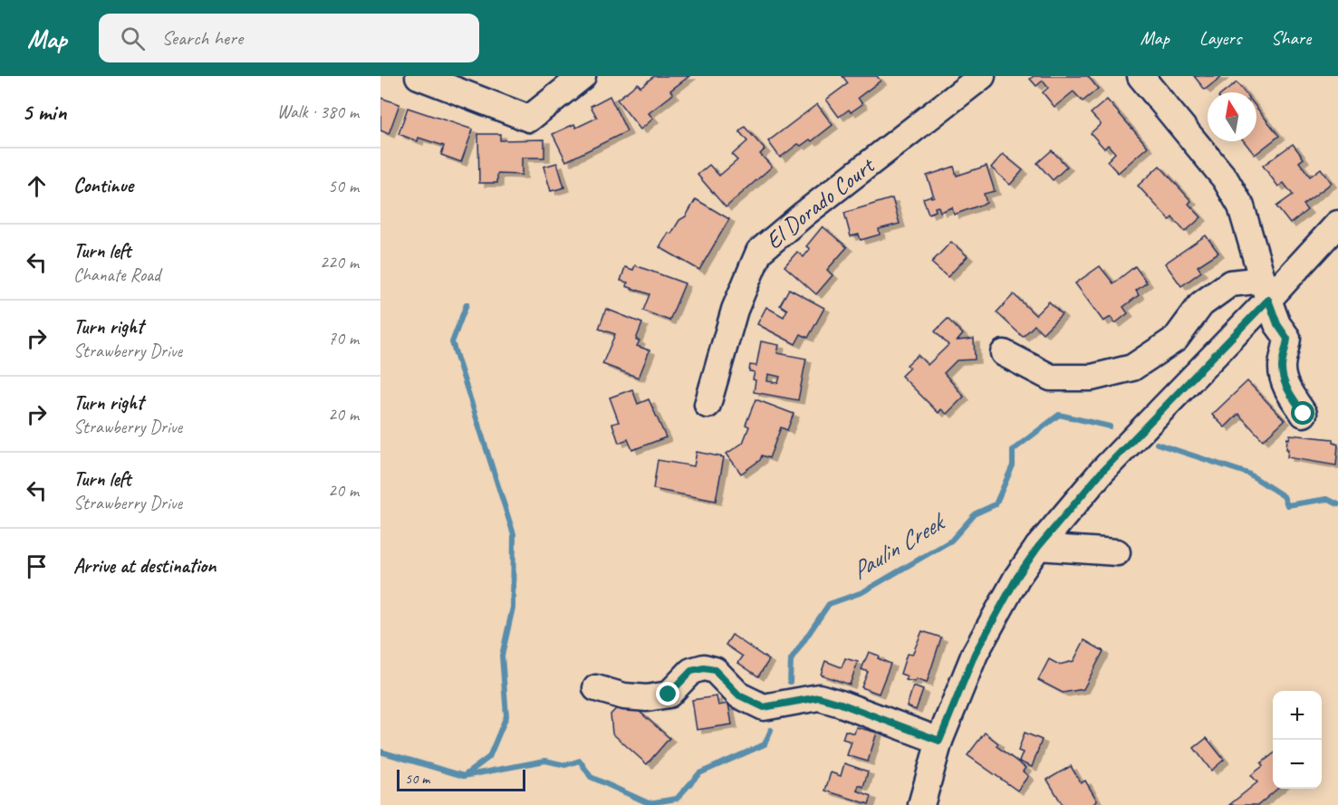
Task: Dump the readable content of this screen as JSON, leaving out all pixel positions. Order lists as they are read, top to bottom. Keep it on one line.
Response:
{"streets":{"street":["El Dorado Court"]},"water":["Paulin Creek"],"scale_bar":"50 m","north":"top","page":{"header":"Map","search":"Search here","nav":["Map","Layers","Share"],"heading":["5 min","Walk · 380 m"],"list":[["Continue","50 m"],["Turn left","Chanate Road","220 m"],["Turn right","Strawberry Drive","70 m"],["Turn right","Strawberry Drive","20 m"],["Turn left","Strawberry Drive","20 m"],"Arrive at destination"],"map_buttons":["+","−"],"scale":"50 m"}}
